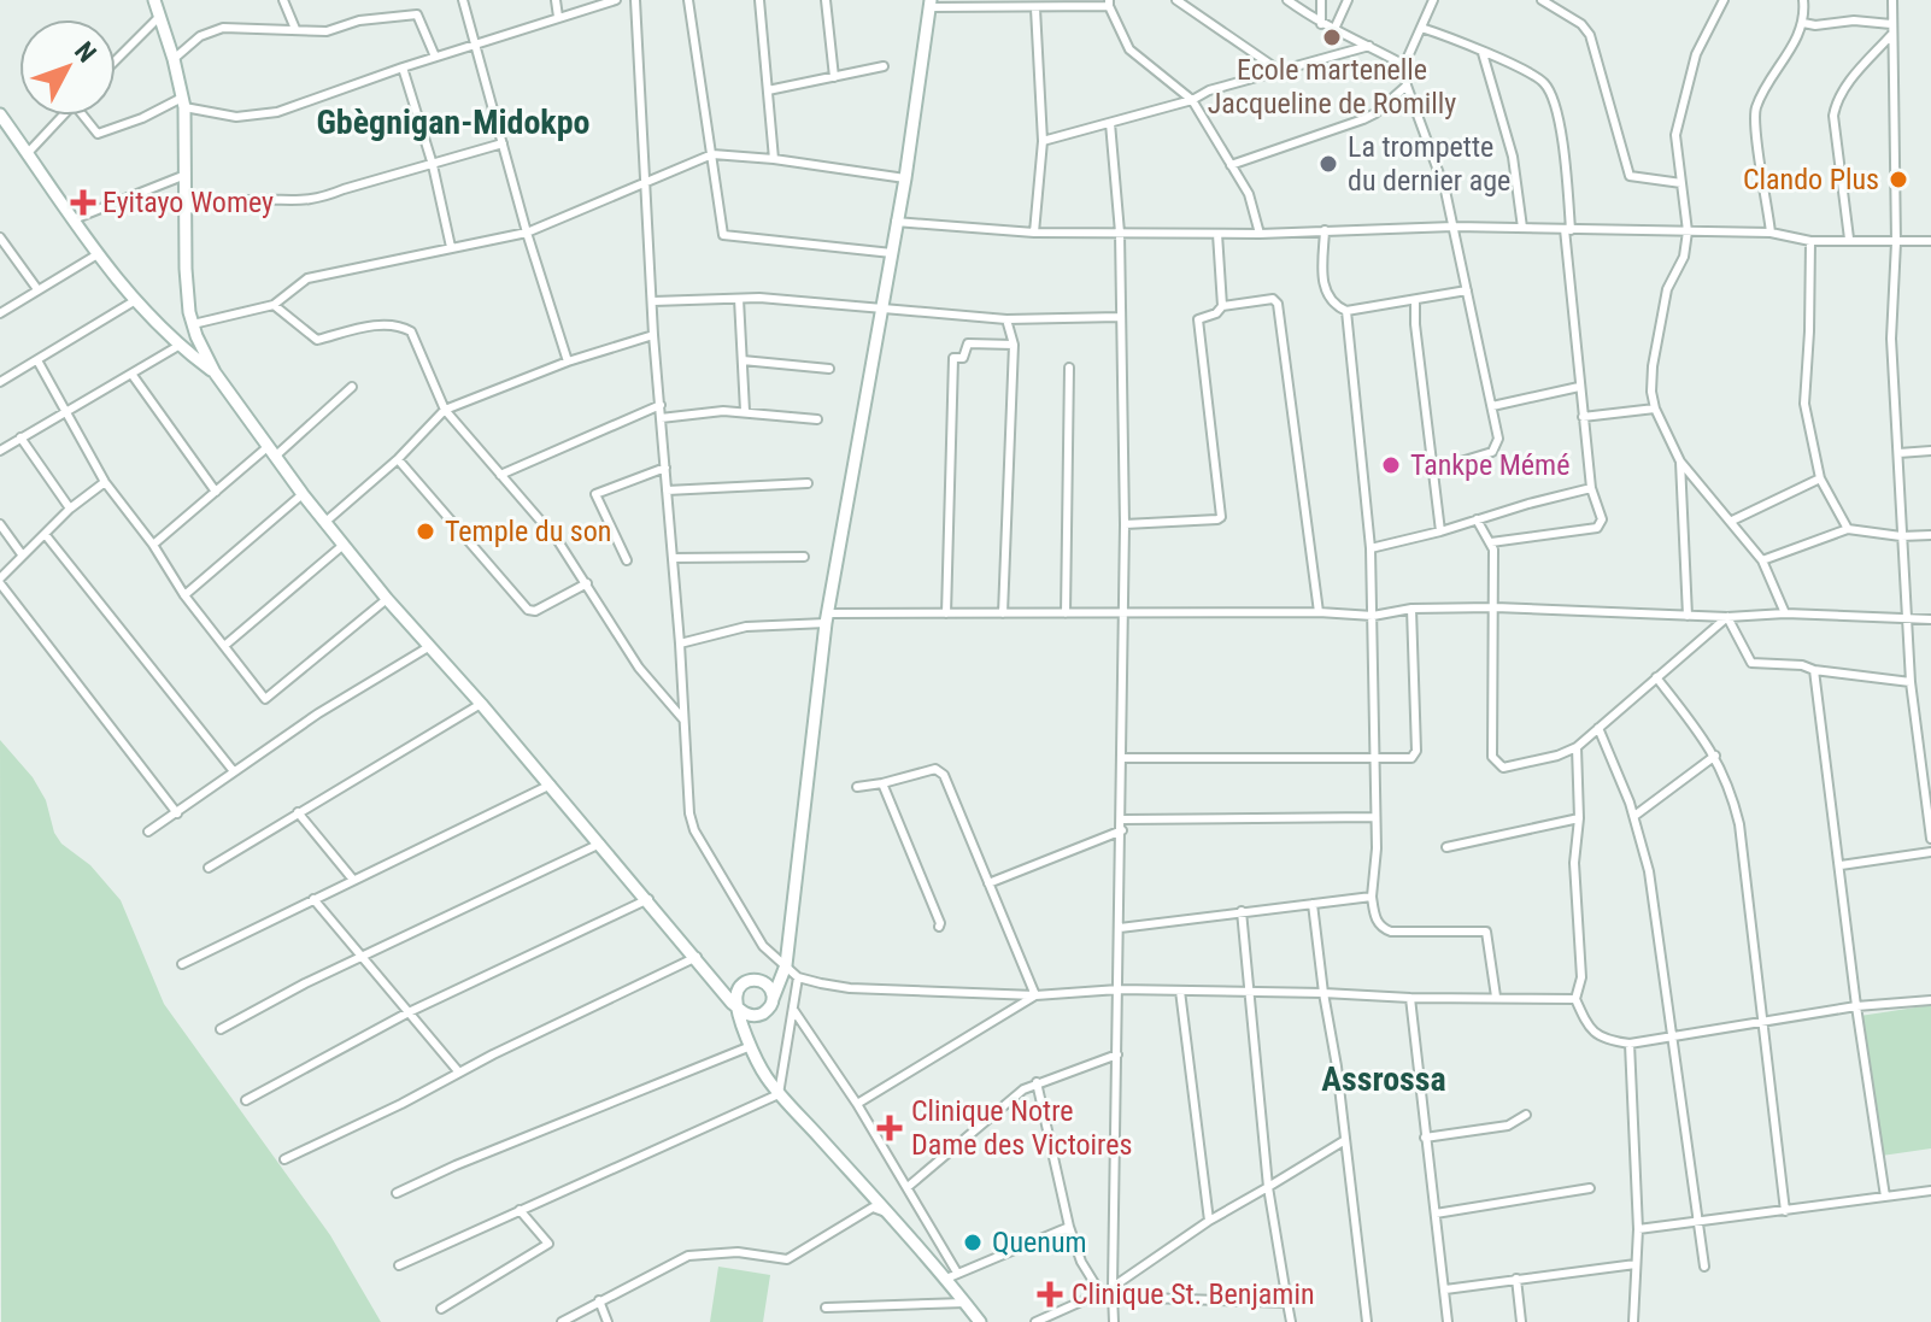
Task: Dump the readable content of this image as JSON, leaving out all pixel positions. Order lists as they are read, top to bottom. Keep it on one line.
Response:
{"districts":["Gbègnigan-Midokpo","Assrossa"],"places":{"other":["Ecole martenelle Jacqueline de Romilly","La trompette du dernier age","Clando Plus","Tankpe Mémé","Temple du son","Quenum"],"health":["Eyitayo Womey","Clinique Notre Dame des Victoires","Clinique St. Benjamin"]},"north":"top right"}
